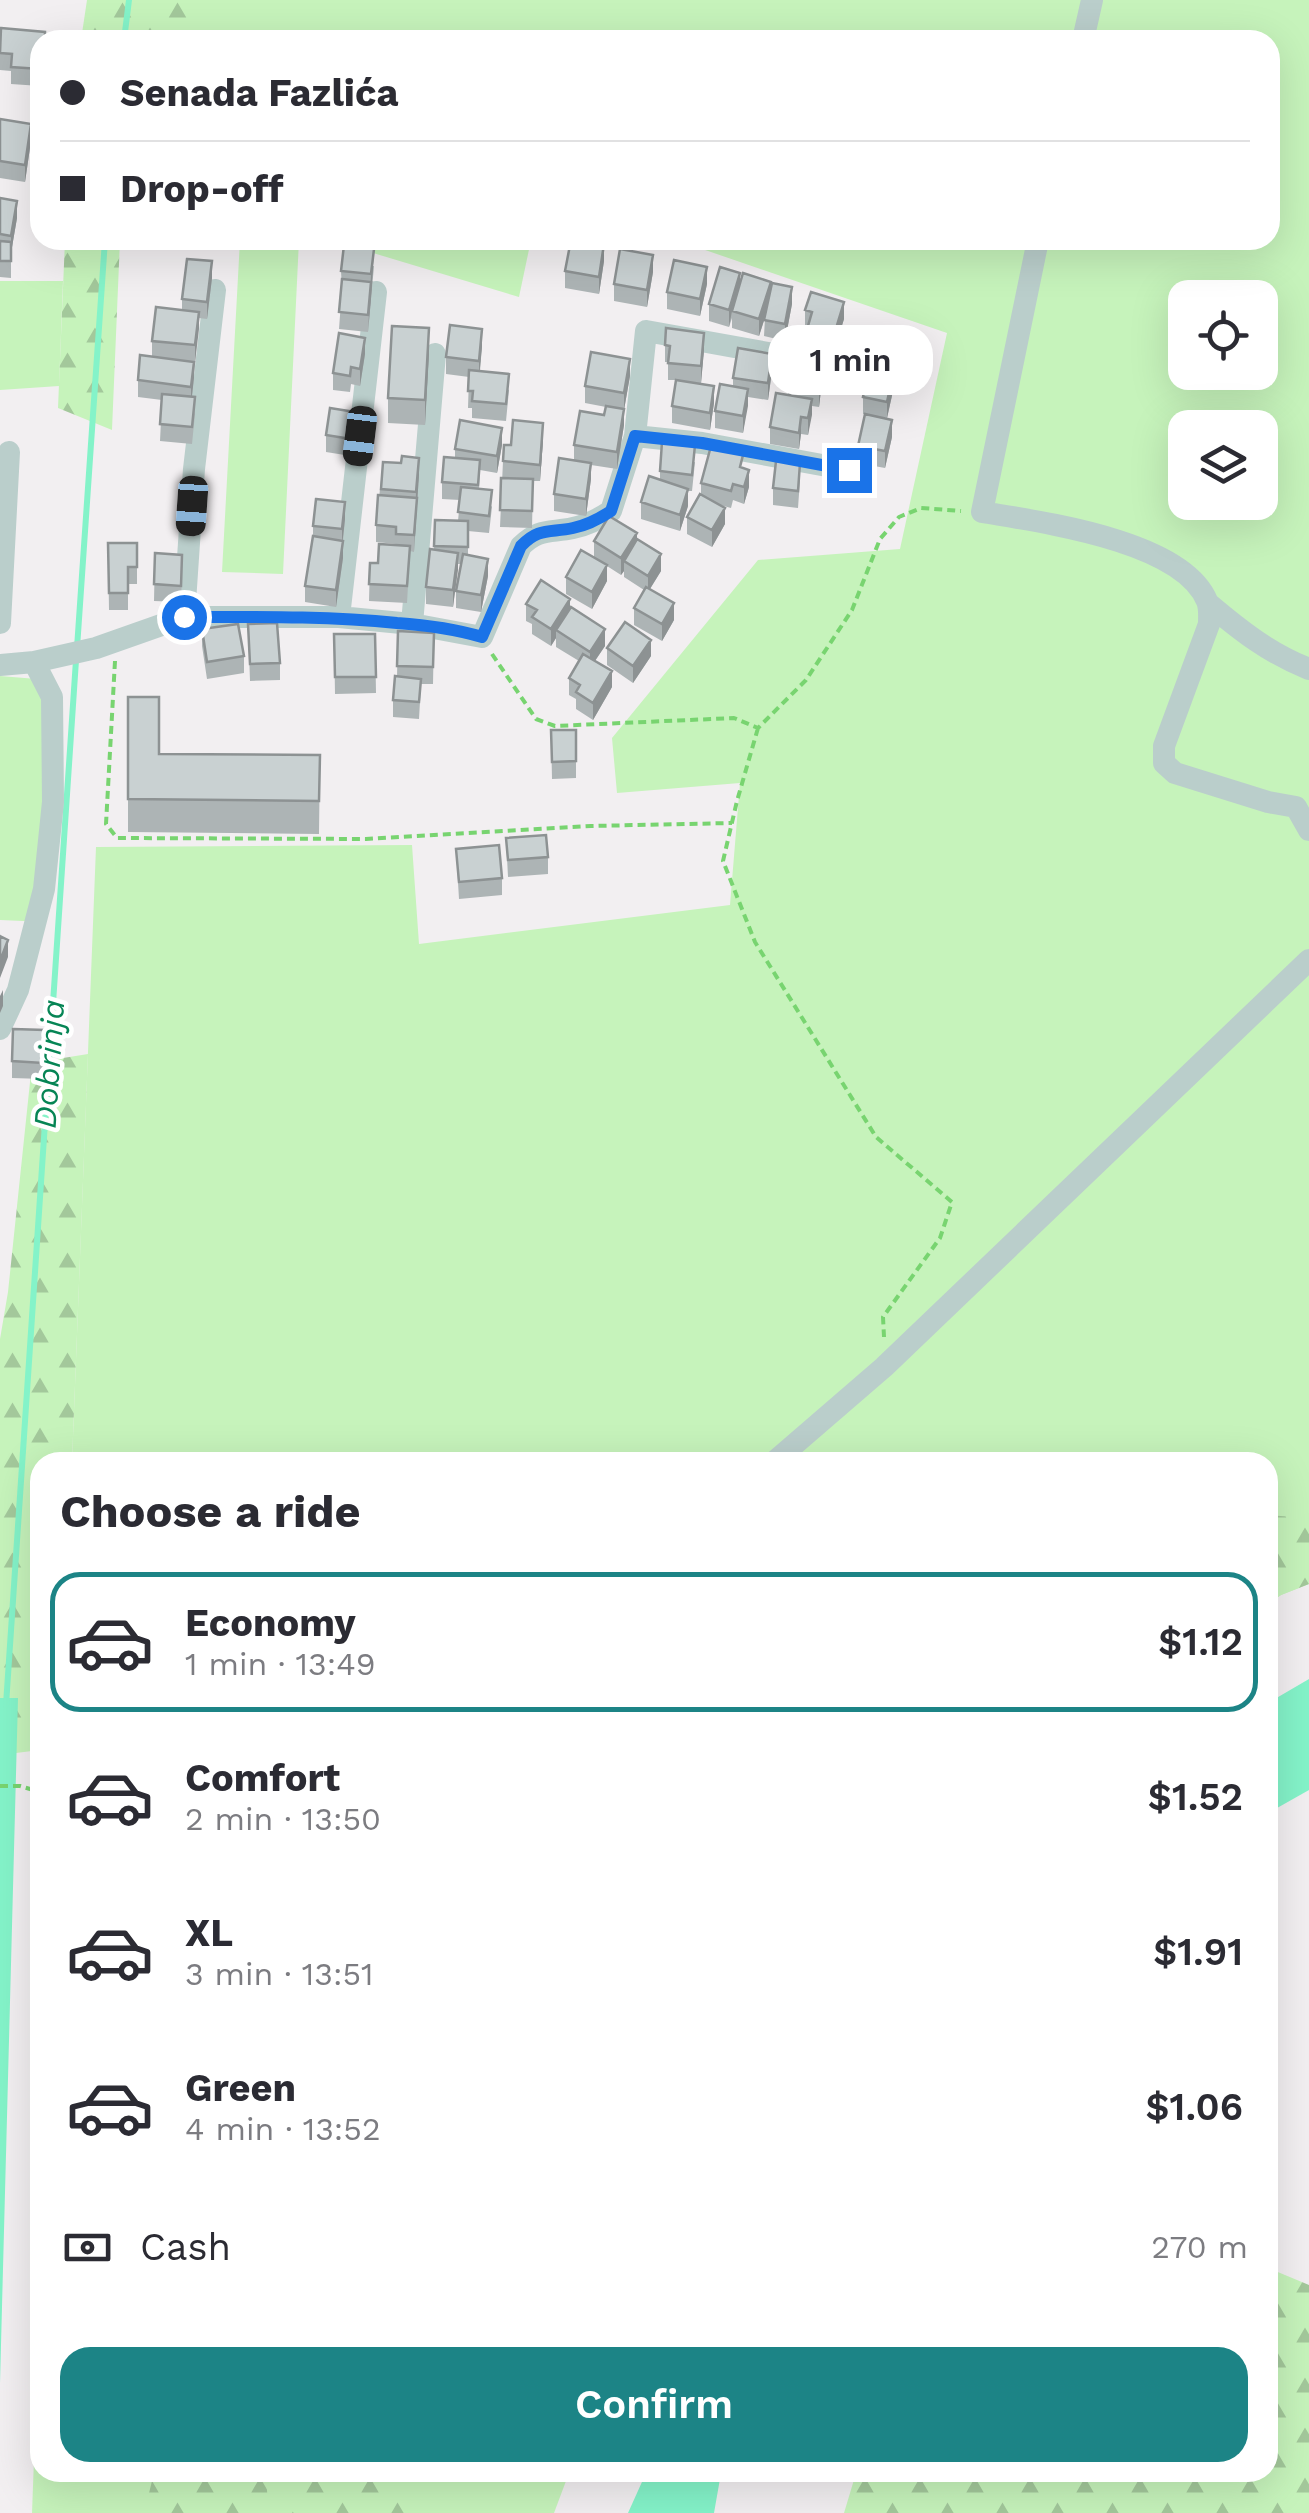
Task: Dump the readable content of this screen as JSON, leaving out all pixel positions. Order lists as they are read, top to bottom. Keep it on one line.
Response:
{"water":["Dobrinja"],"page":{"banner":["Senada Fazlića","Drop-off"],"bubble":"1 min","heading":"Choose a ride","list":[{"name":"Economy","note":"1 min · 13:49","value":"$1.12"},{"name":"Comfort","note":"2 min · 13:50","value":"$1.52"},{"name":"XL","note":"3 min · 13:51","value":"$1.91"},{"name":"Green","note":"4 min · 13:52","value":"$1.06"}],"pay":["Cash","270 m"],"buttons":"Confirm"}}
